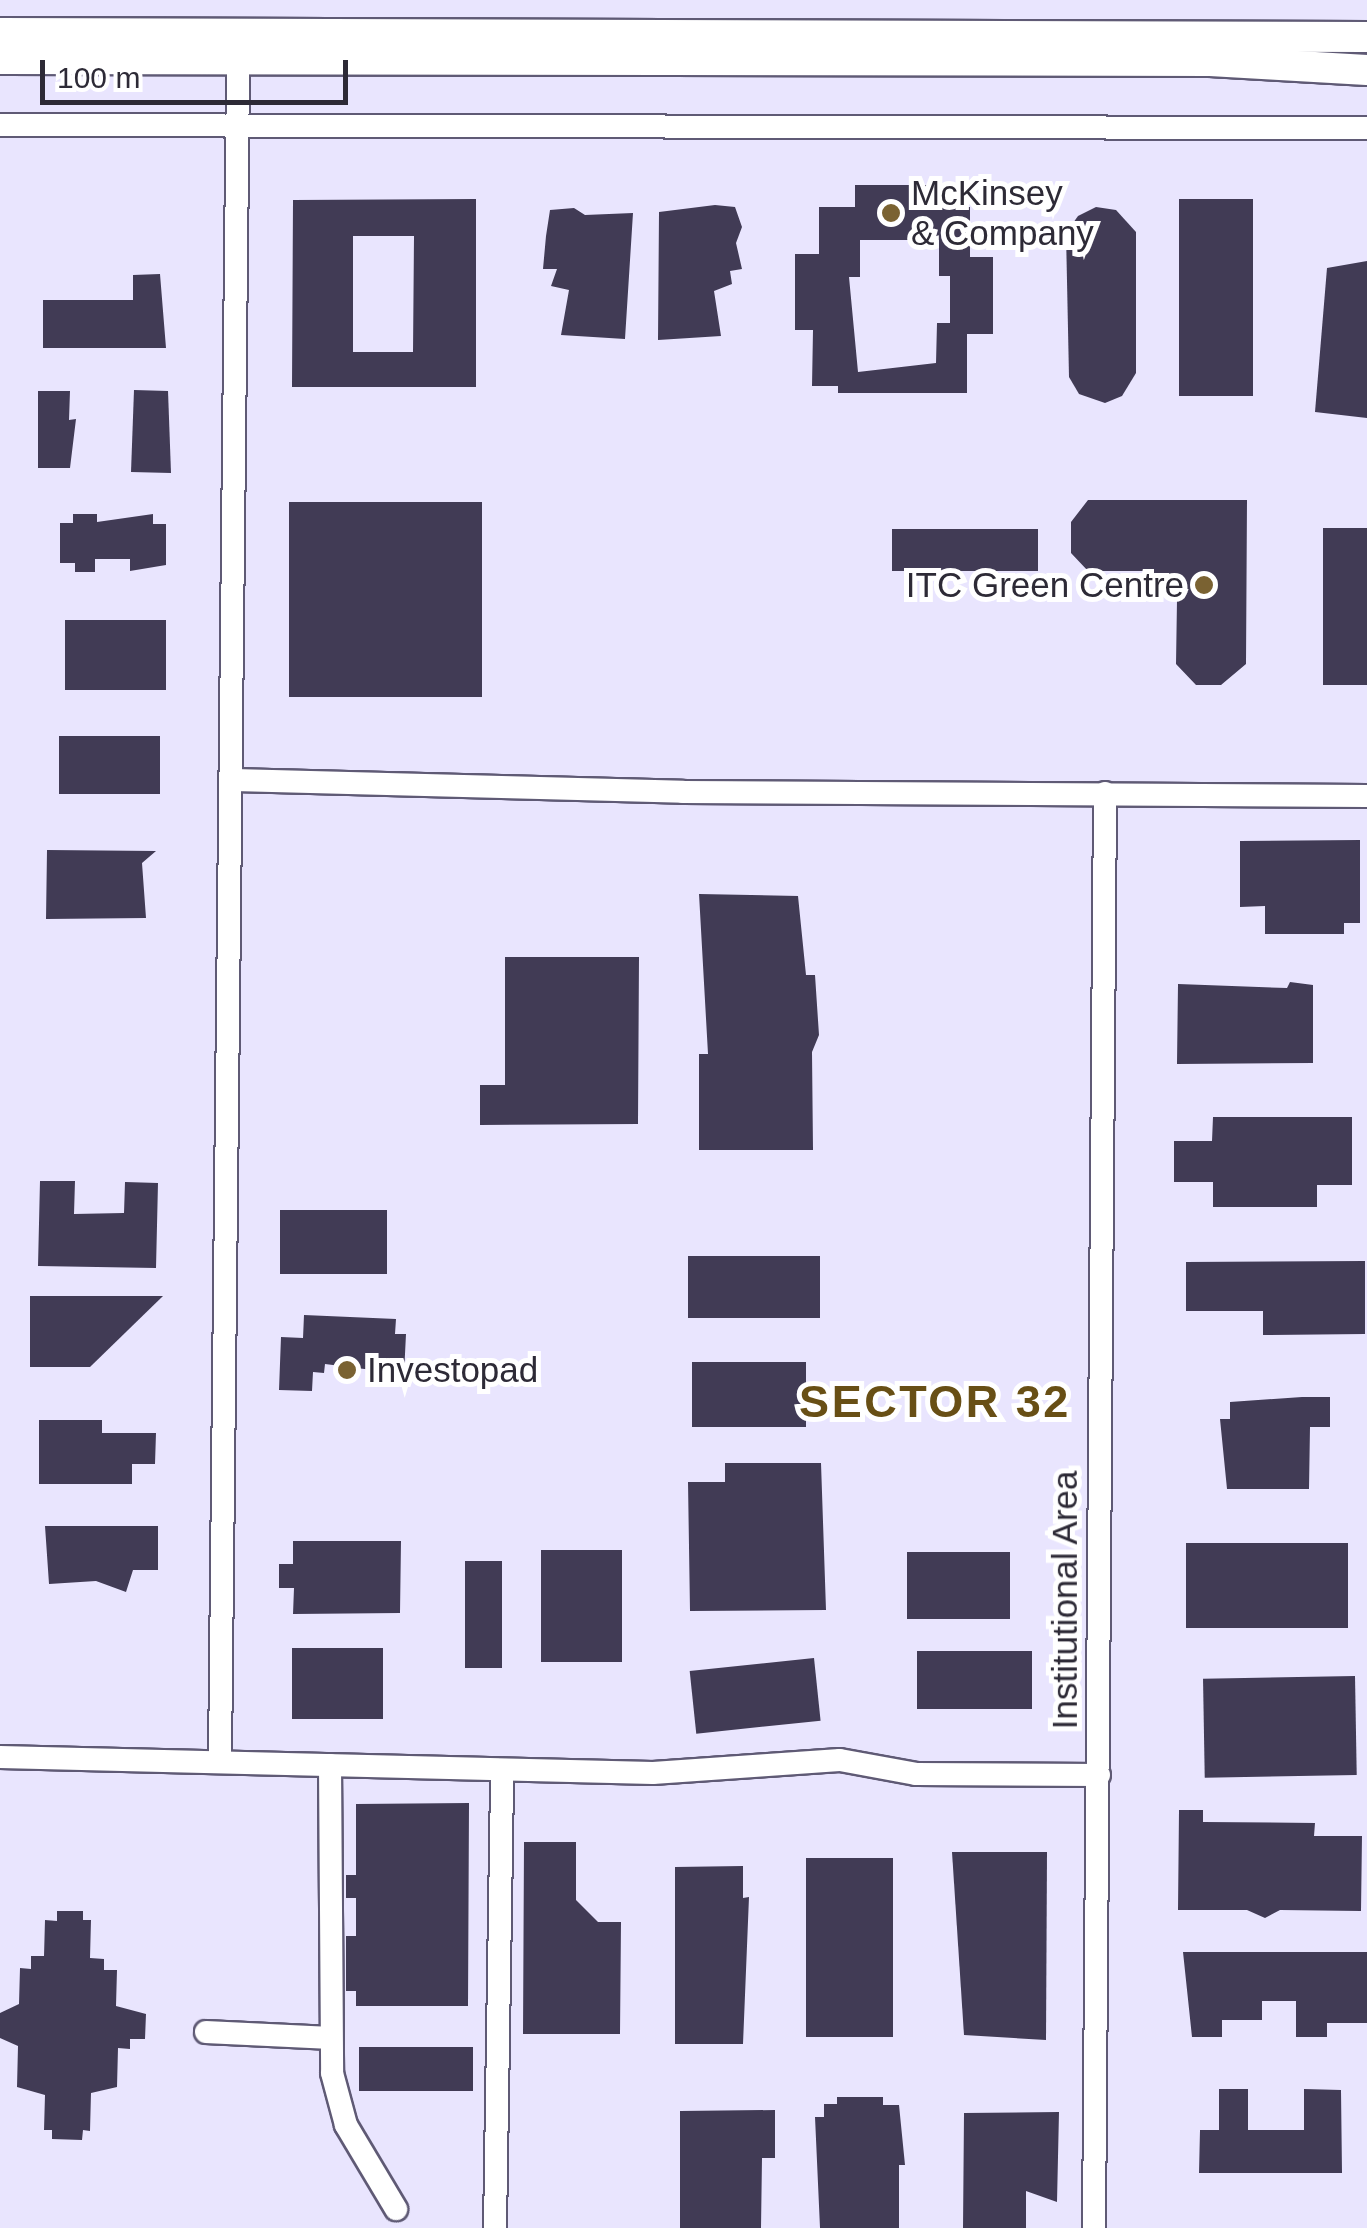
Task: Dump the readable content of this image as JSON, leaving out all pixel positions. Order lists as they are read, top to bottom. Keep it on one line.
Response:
{"streets":{"street":["Institutional Area"]},"districts":["SECTOR 32"],"places":["McKinsey & Company","ITC Green Centre","Investopad"],"scale_bar":"100 m"}
